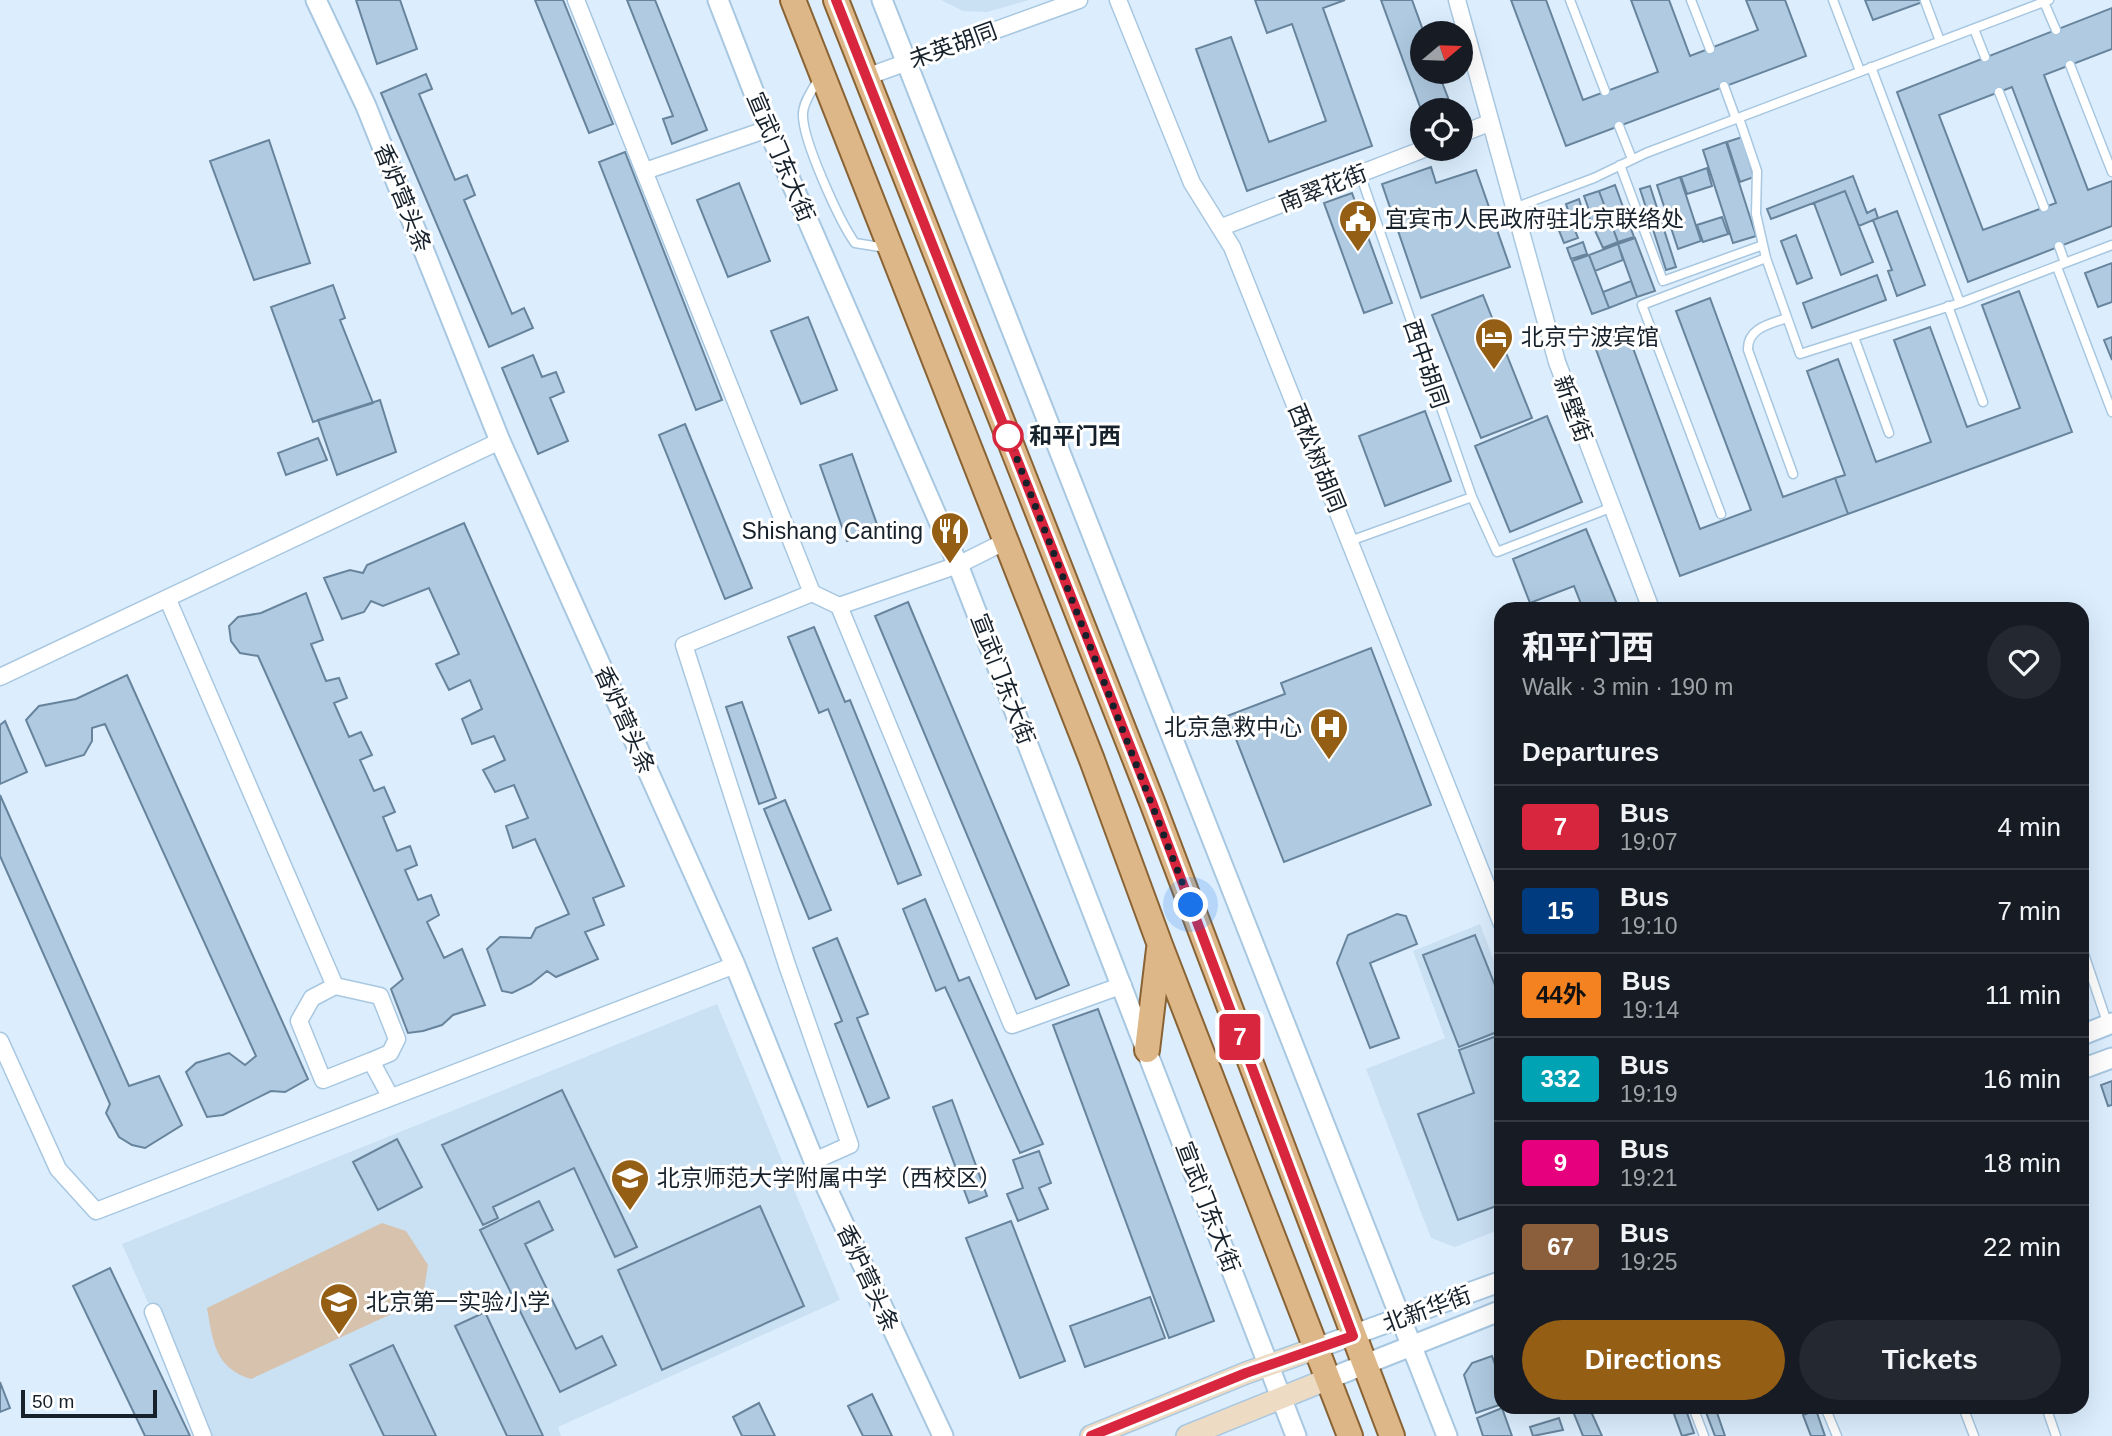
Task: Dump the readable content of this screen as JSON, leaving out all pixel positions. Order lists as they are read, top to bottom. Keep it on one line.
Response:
{"streets":{"street":["未英胡同","宣武门东大街","南翠花街","香炉营头条","新壁街","西松树胡同","北新华街"],"lane":["西中胡同"]},"crossings":[["南翠花街","西中胡同"],["南翠花街","西松树胡同"],["西中胡同","新壁街"]],"places":{"public building":["宜宾市人民政府驻北京联络处"],"hotel":["北京宁波宾馆"],"other":["和平门西"],"restaurant":["Shishang Canting"],"hospital":["北京急救中心"],"school or university":["北京师范大学附属中学（西校区）","北京第一实验小学"]},"lines":["bus line 7"],"scale_bar":"50 m","north":"right","page":{"on_map":"7","heading":[["和平门西","Walk · 3 min · 190 m"],"Departures"],"list":[{"mark":"7","name":"Bus","note":"19:07","value":"4 min"},{"mark":"15","name":"Bus","note":"19:10","value":"7 min"},{"mark":"44外","name":"Bus","note":"19:14","value":"11 min"},{"mark":"332","name":"Bus","note":"19:19","value":"16 min"},{"mark":"9","name":"Bus","note":"19:21","value":"18 min"},{"mark":"67","name":"Bus","note":"19:25","value":"22 min"}],"buttons":["Directions","Tickets"],"scale":"50 m"}}
